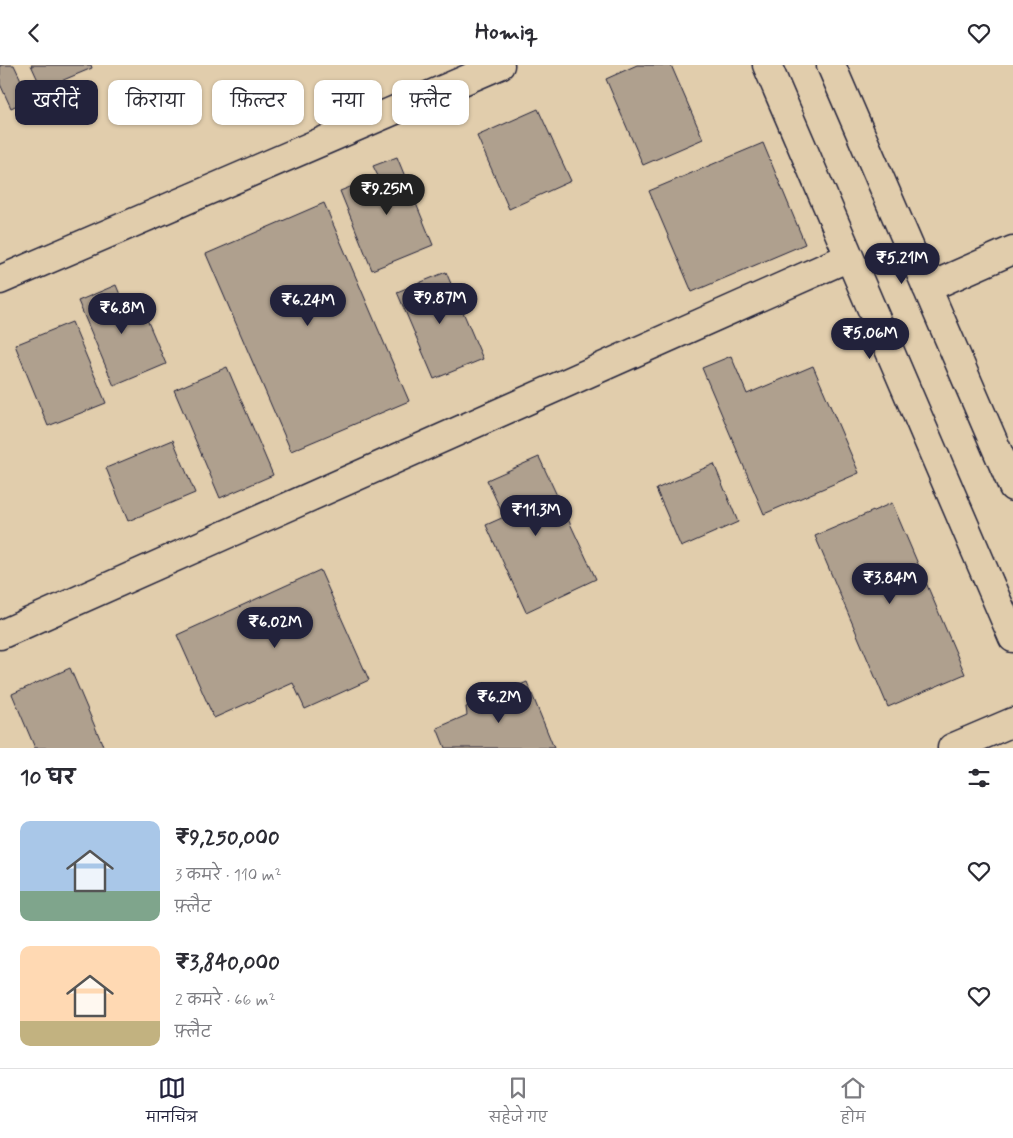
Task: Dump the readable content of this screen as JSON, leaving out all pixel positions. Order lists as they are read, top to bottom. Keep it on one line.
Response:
{"page":{"header":"Homiq","chip":["खरीदें","किराया","फ़िल्टर","नया","फ़्लैट"],"price":["₹9.25M","₹5.21M","₹9.87M","₹6.24M","₹6.8M","₹5.06M","₹11.3M","₹3.84M","₹6.02M","₹6.2M"],"heading":"10 घर","list":[{"name":"₹9,250,000","note":"3 कमरे · 110 m² · फ़्लैट"},{"name":"₹3,840,000","note":"2 कमरे · 66 m² · फ़्लैट"}],"tabs":["मानचित्र","सहेजे गए","होम"]}}
